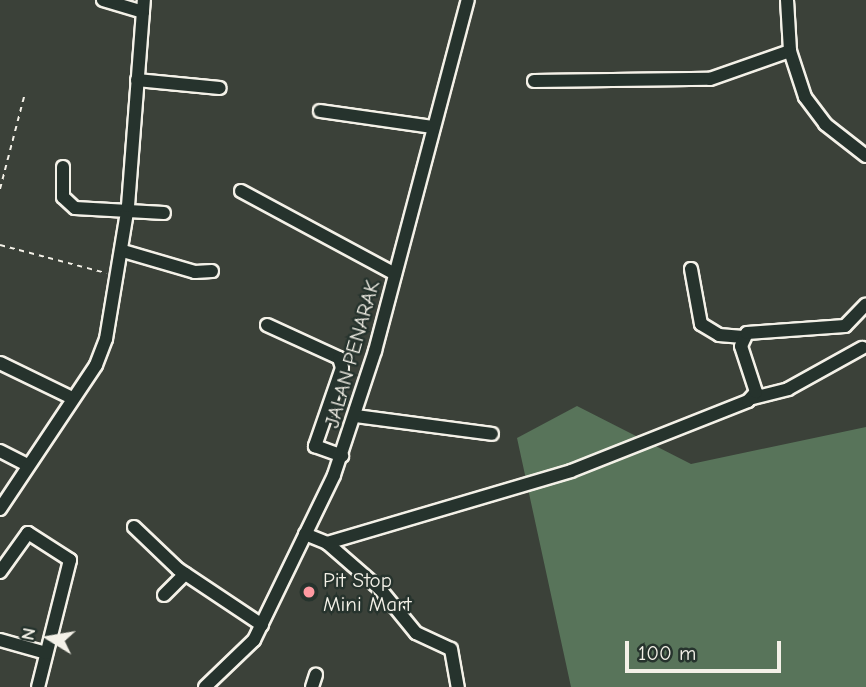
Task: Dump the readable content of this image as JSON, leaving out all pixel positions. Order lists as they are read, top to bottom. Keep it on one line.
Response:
{"streets":{"street":["JALAN PENARAK"]},"places":["Pit Stop Mini Mart"],"scale_bar":"100 m","north":"left"}
